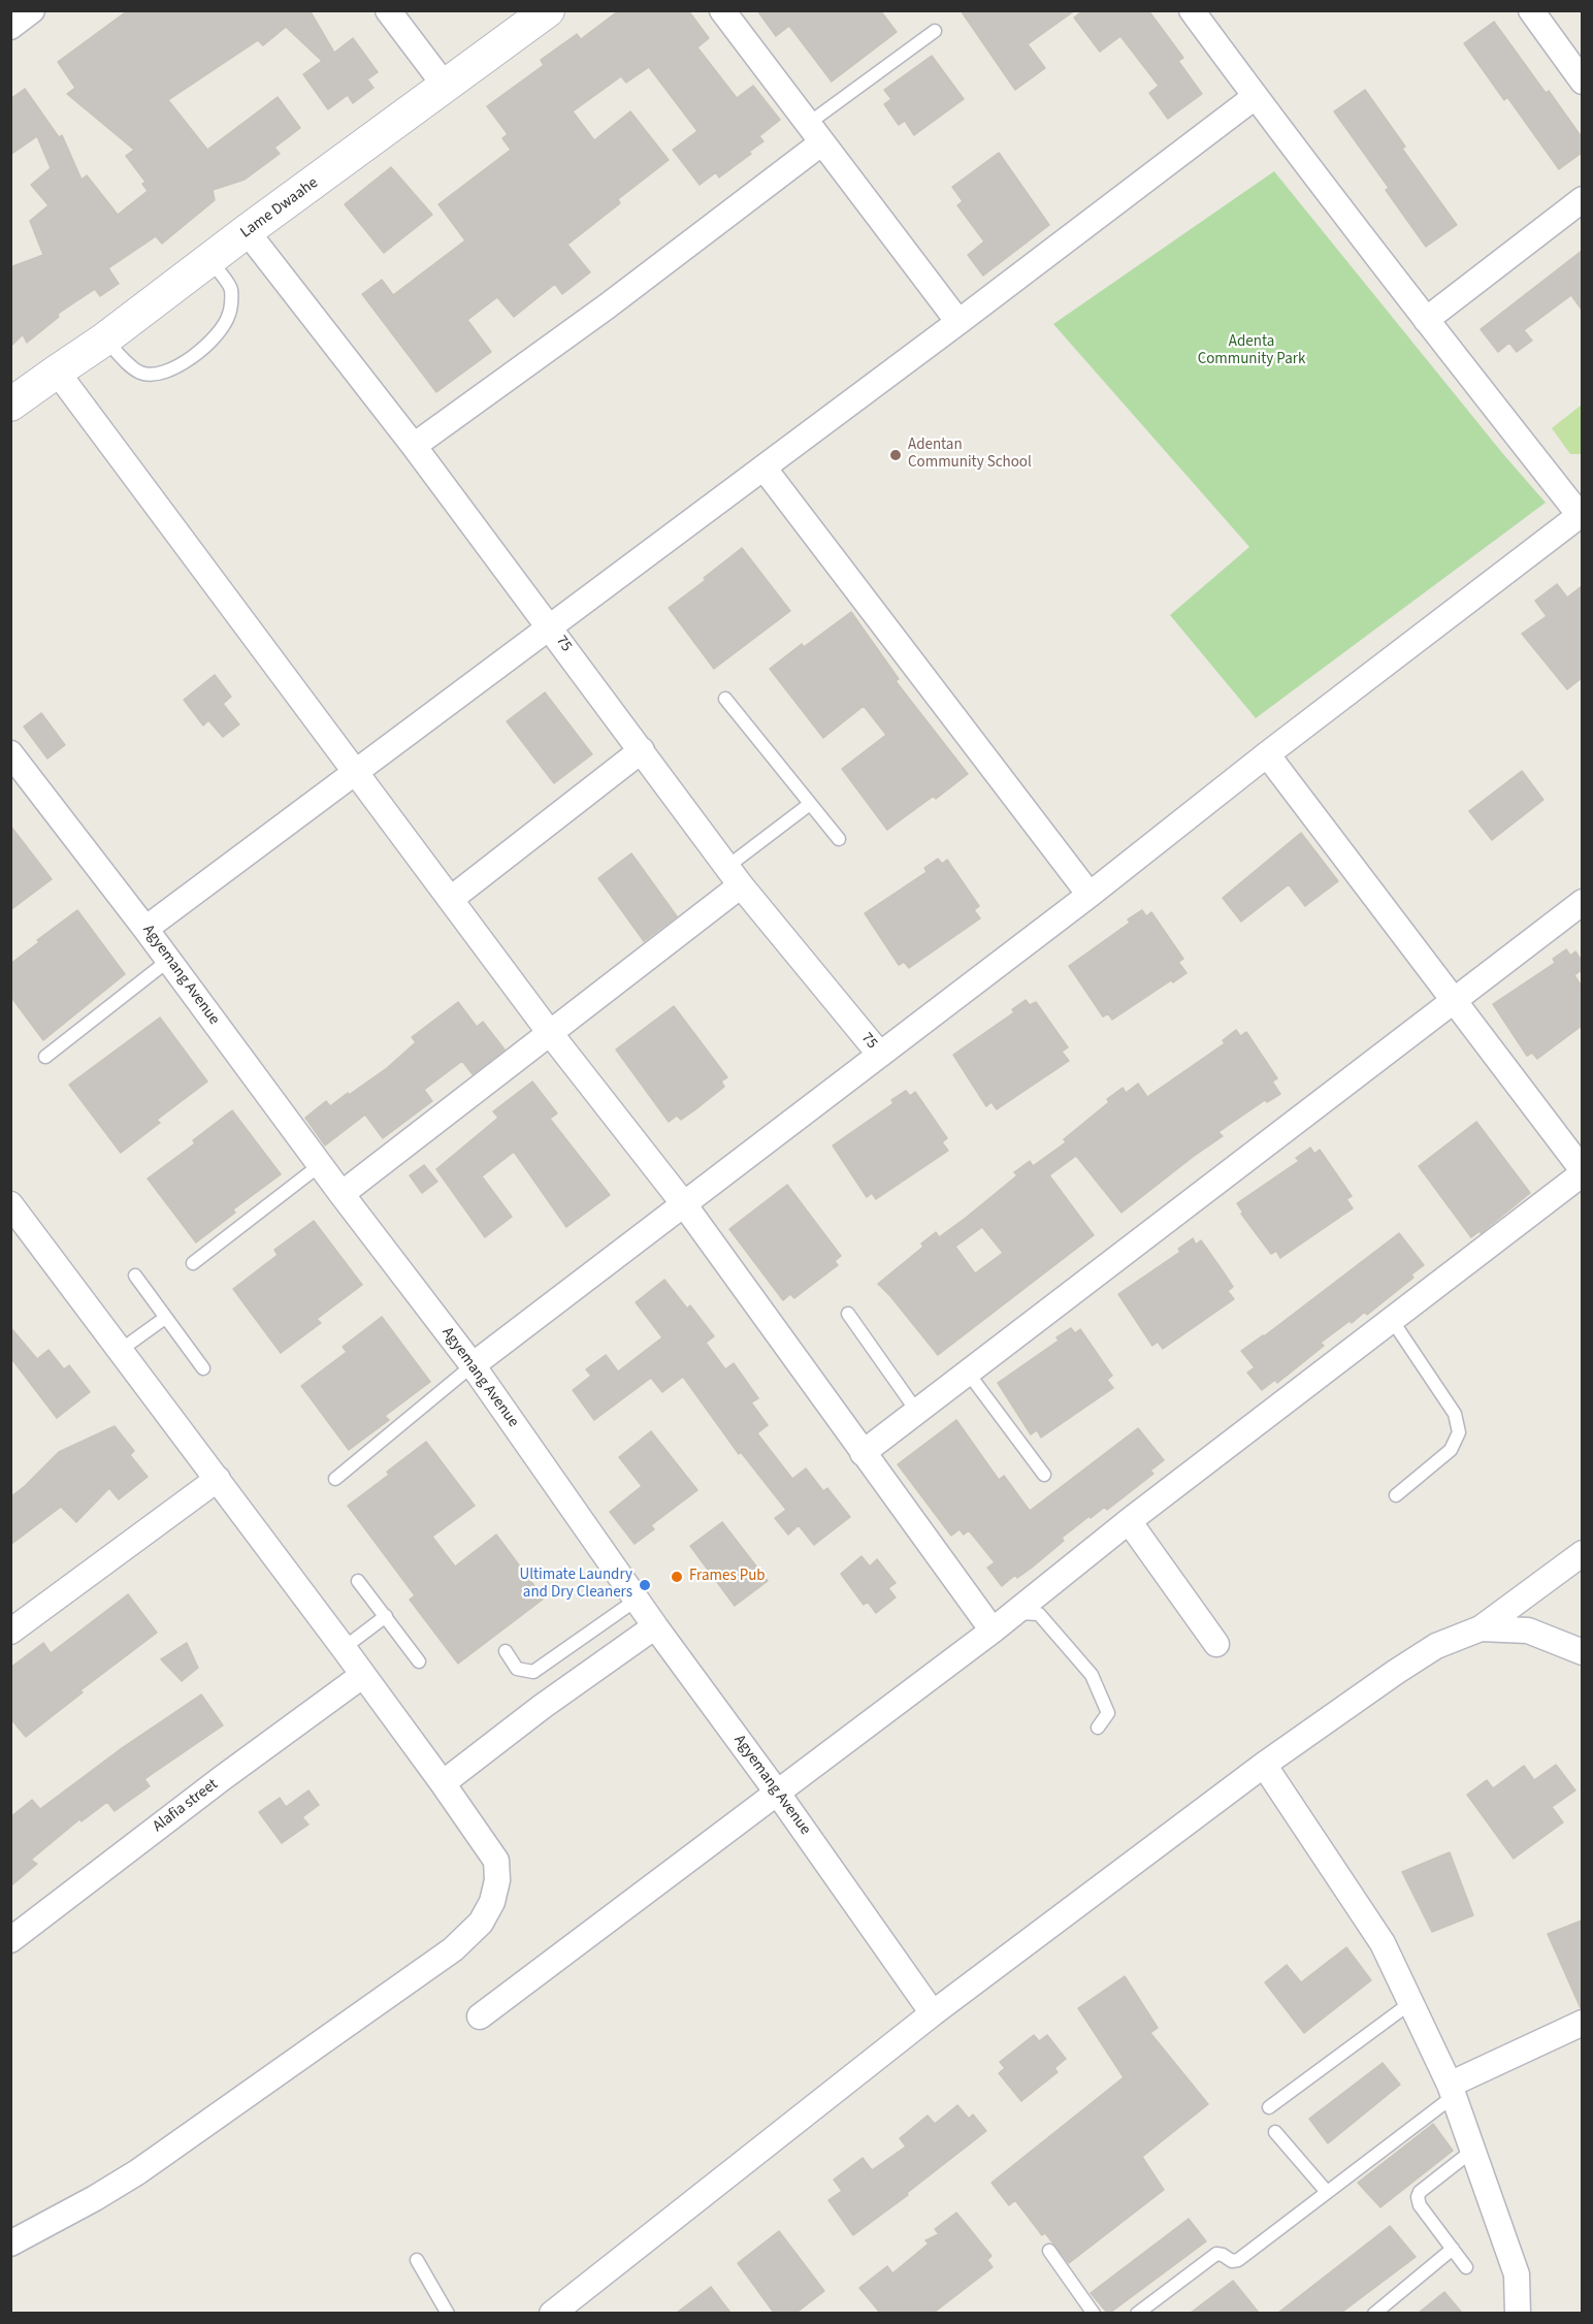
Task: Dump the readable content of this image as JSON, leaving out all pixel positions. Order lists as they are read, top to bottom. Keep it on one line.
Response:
{"streets":{"street":["Lame Dwaahe","75","Agyemang Avenue","Alafia street"]},"crossings":[["Lame Dwaahe","75"]],"parks":["Adenta Community Park"],"places":["Adentan Community School","Frames Pub","Ultimate Laundry and Dry Cleaners"]}
